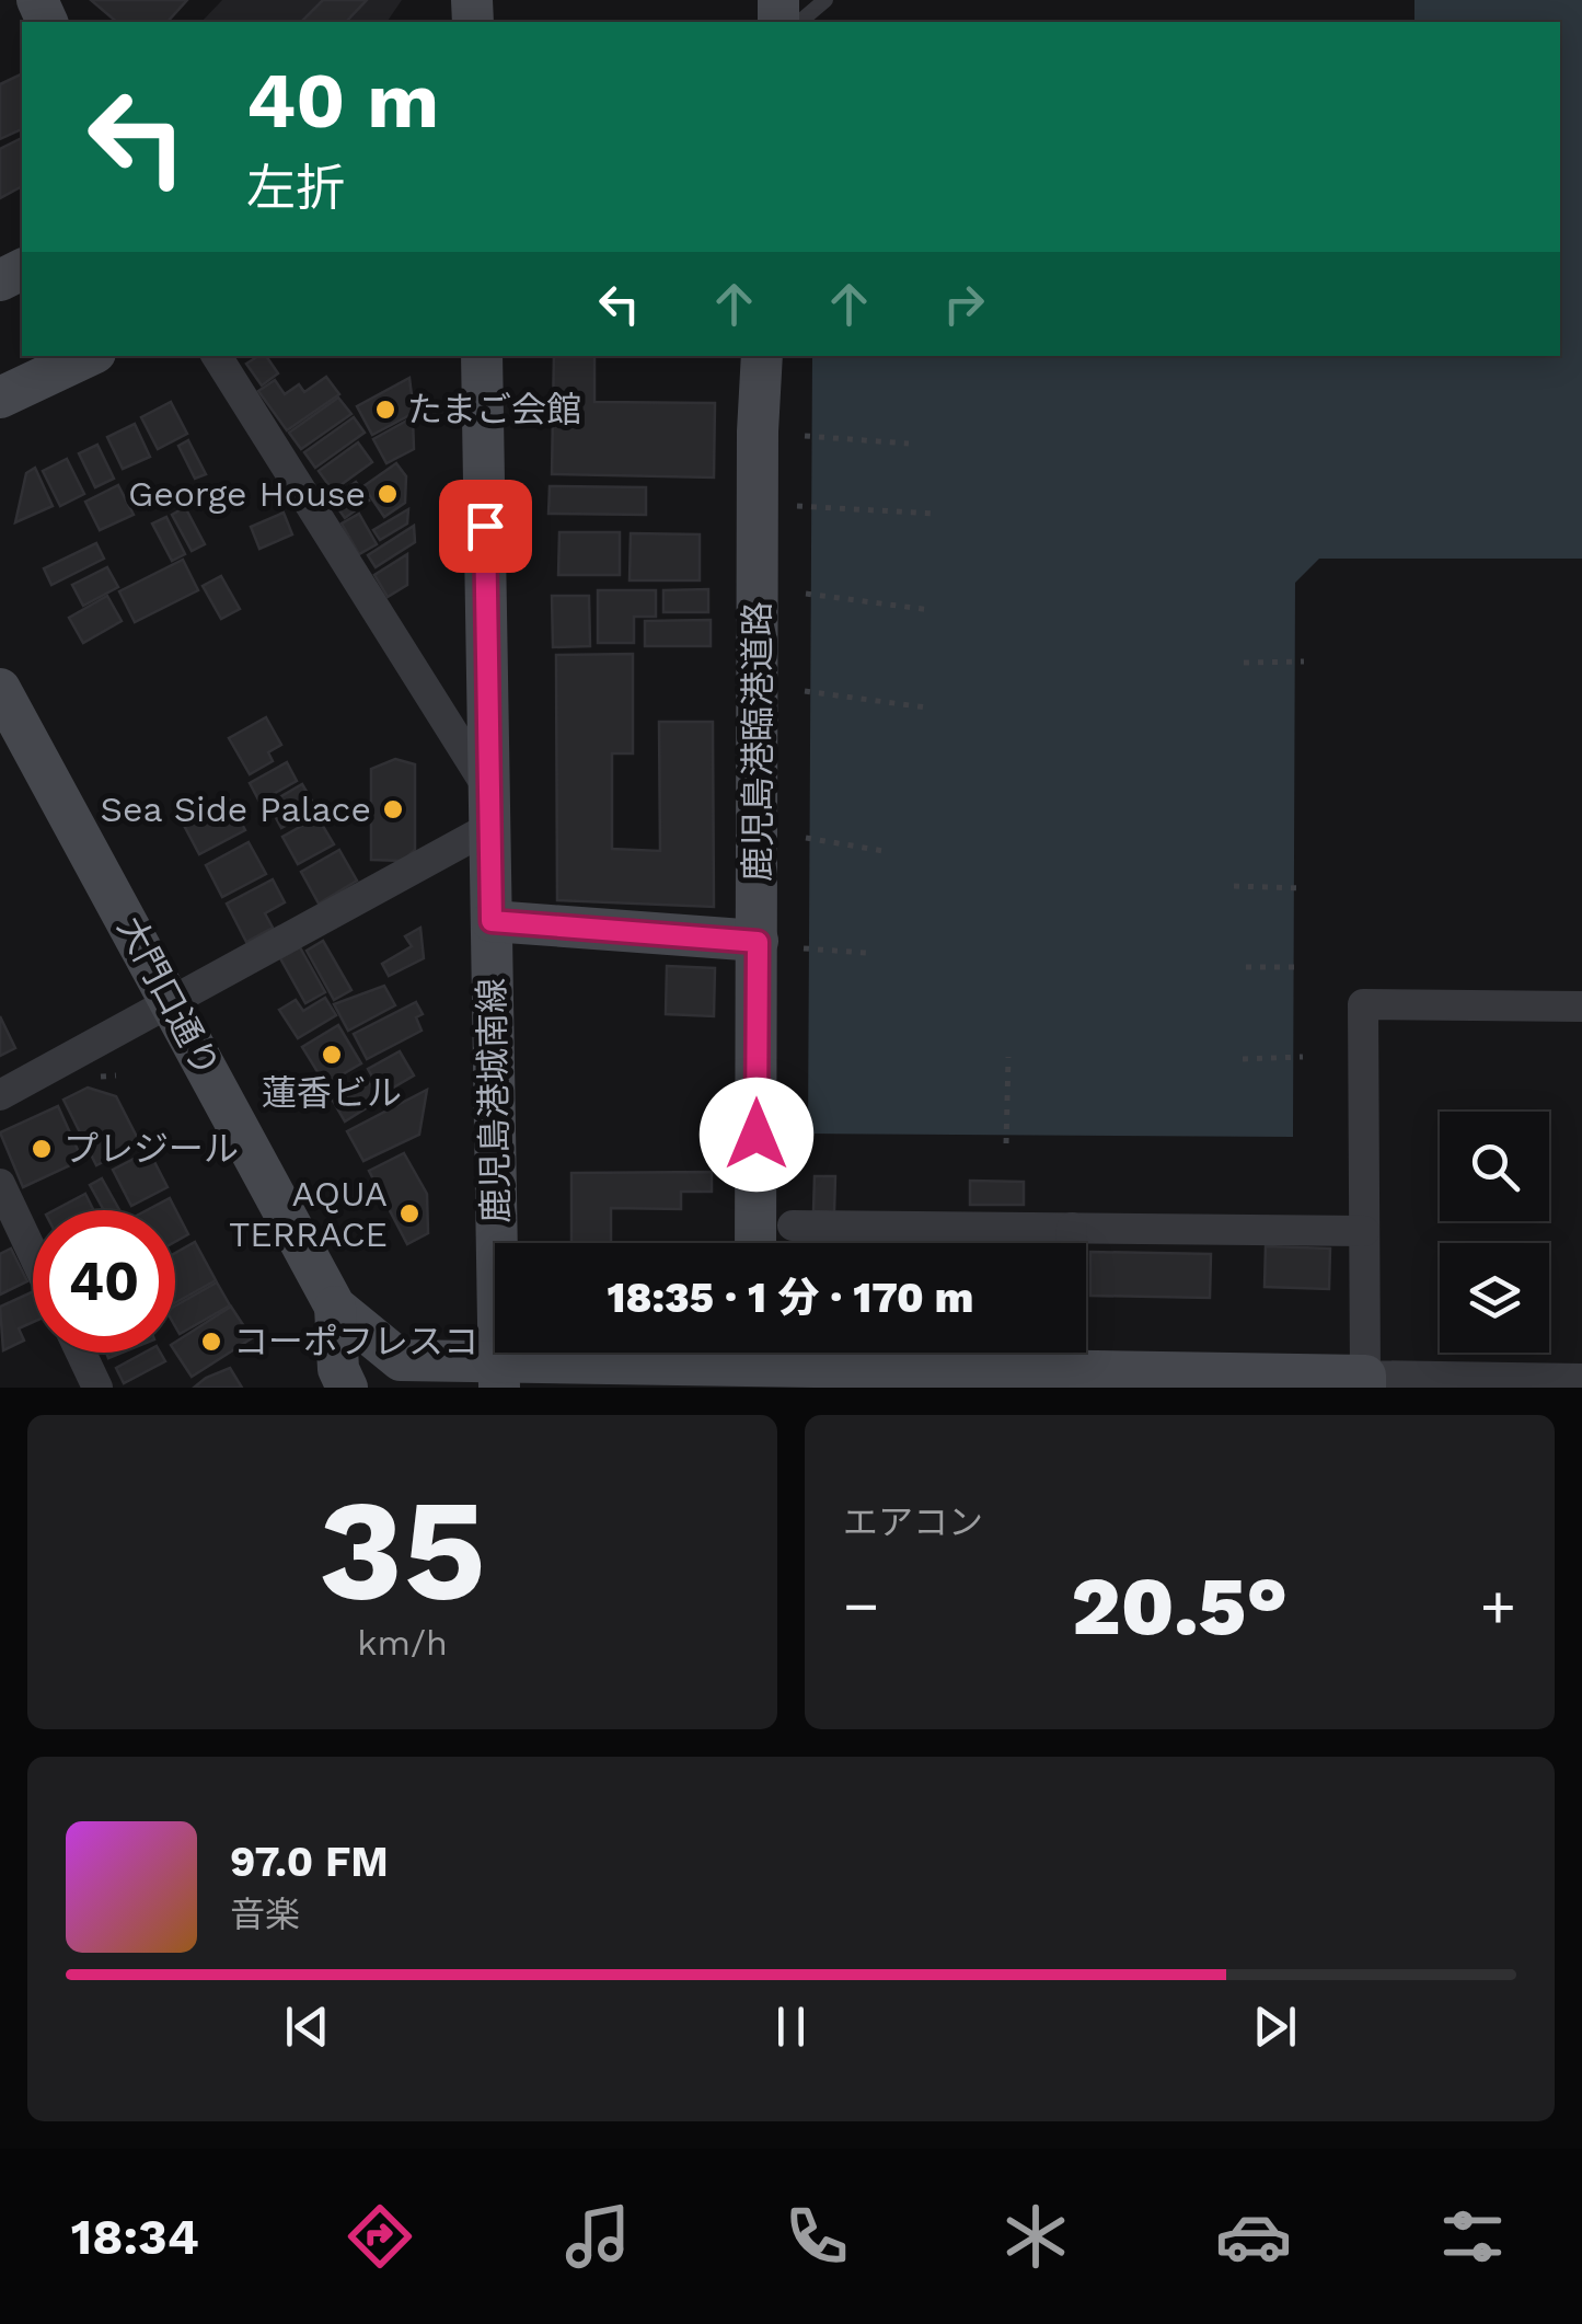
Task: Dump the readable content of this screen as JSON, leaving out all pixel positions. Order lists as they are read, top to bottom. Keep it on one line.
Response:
{"streets":{"street":["鹿児島港臨港道路","大門口通り","鹿児島港城南線"]},"crossings":[["大門口通り","鹿児島港城南線"]],"places":["たまご会館","George House","Sea Side Palace","蓮香ビル","プレジール","AQUA TERRACE","コーポフレスコ"],"page":{"turn":["40 m","左折"],"limit":"40","trip":"18:35 · 1 分 · 170 m","tile":[["35","km/h"],"エアコン"],"heat":["−","20.5°","+"],"song":["97.0 FM","音楽"],"tabs":"18:34"}}
